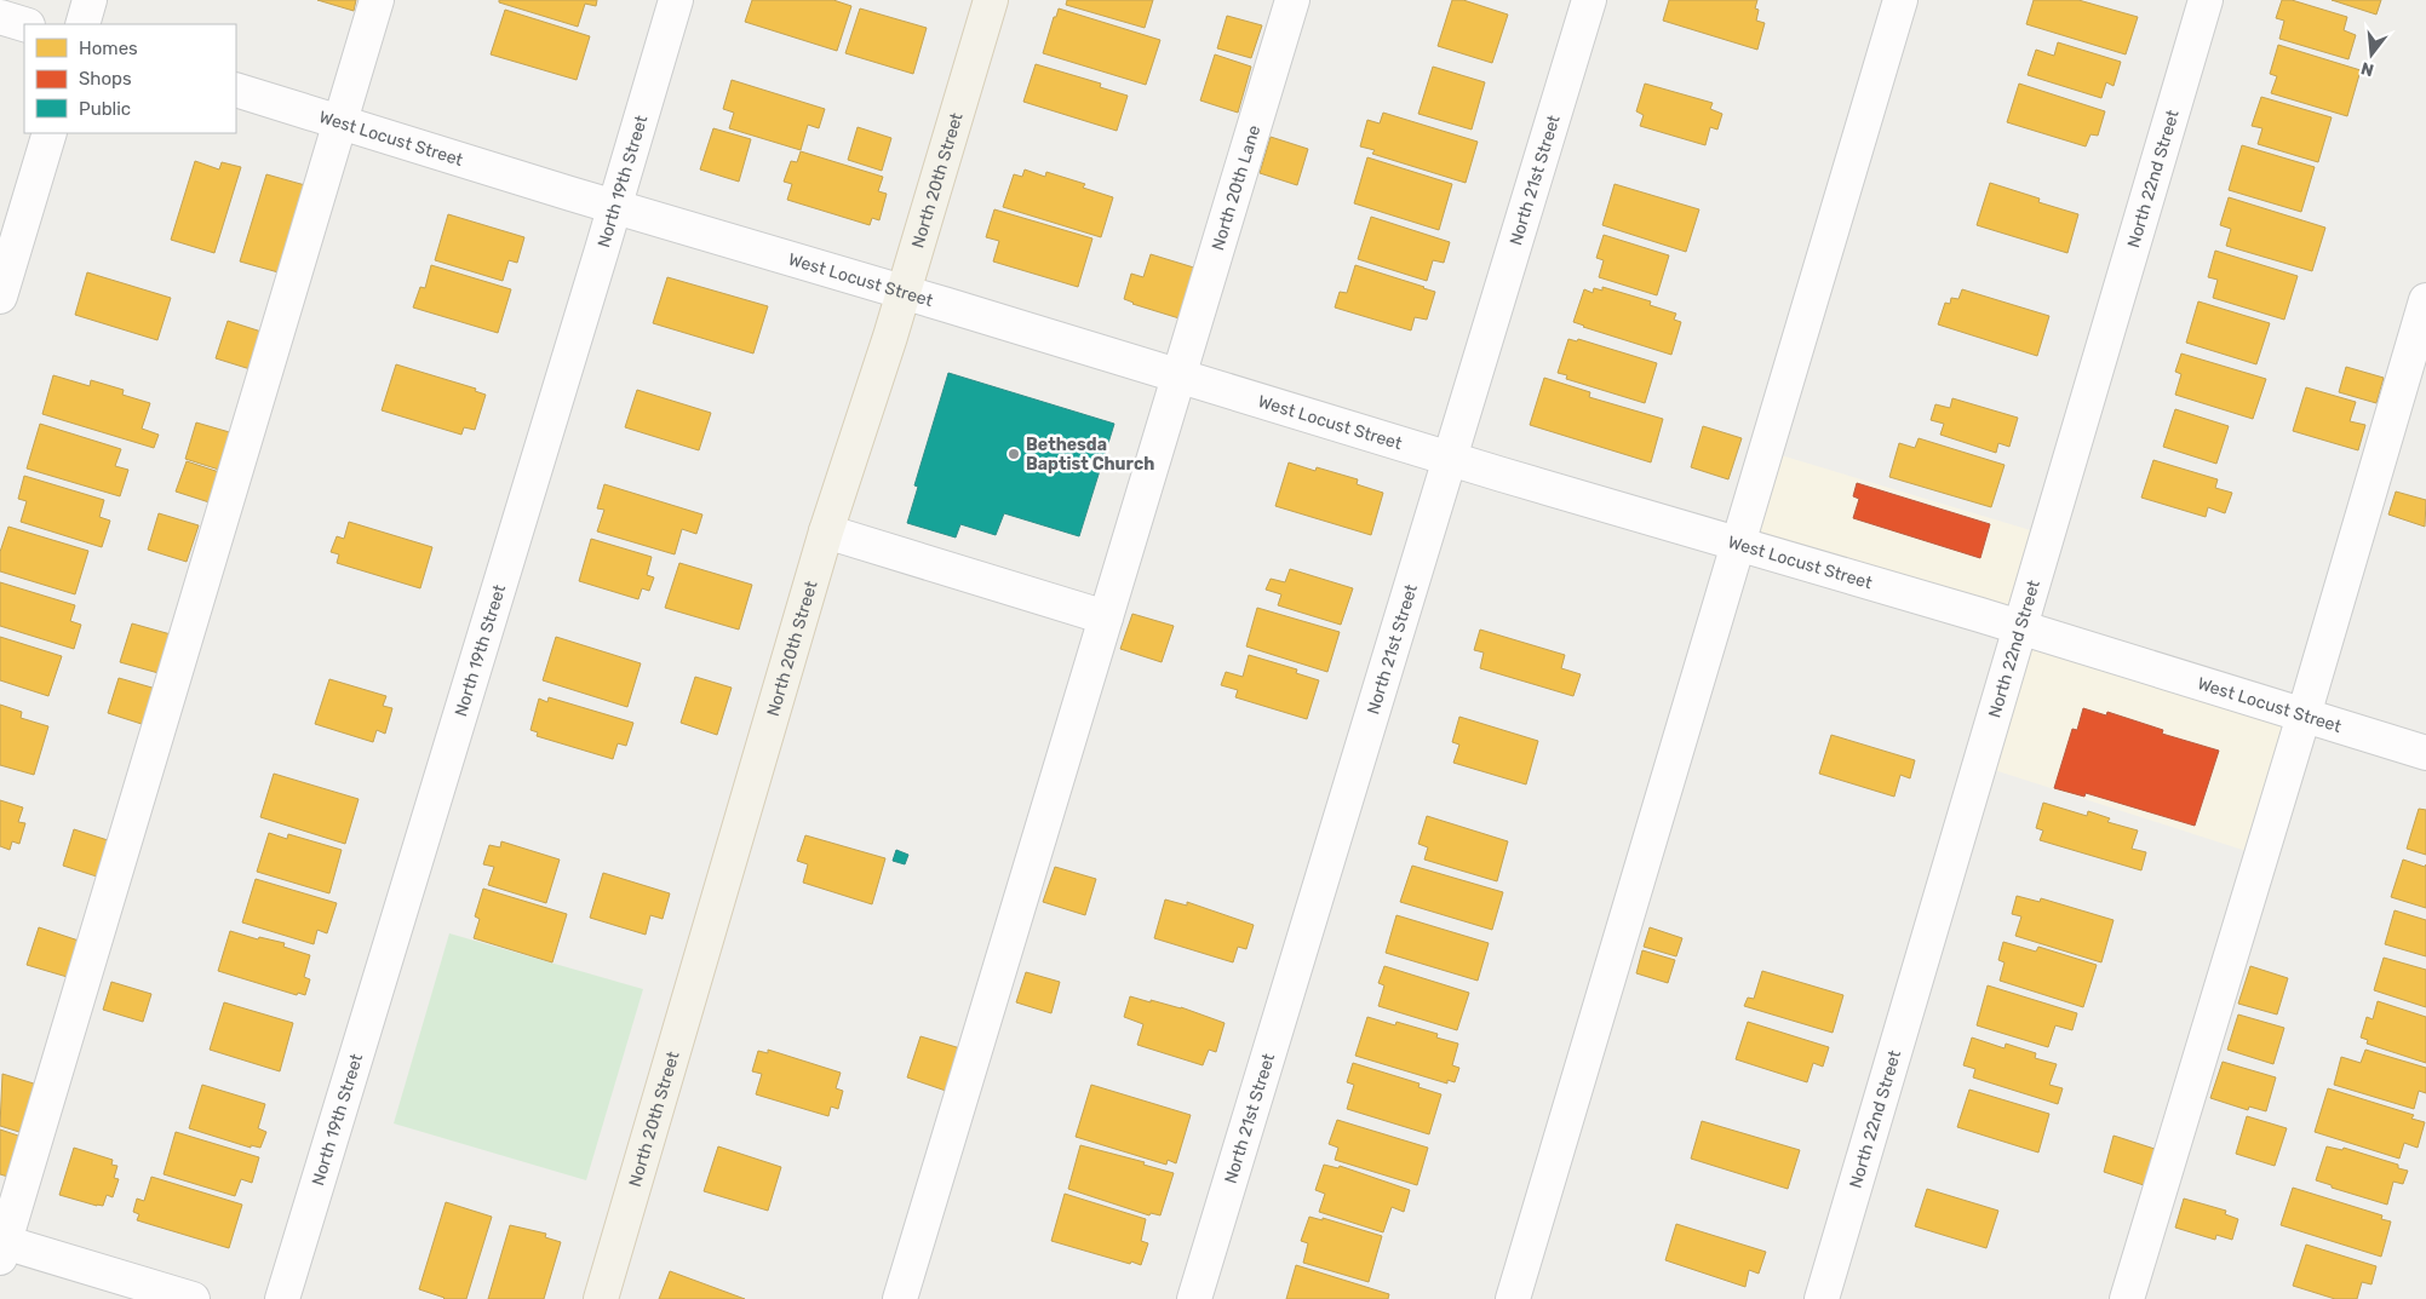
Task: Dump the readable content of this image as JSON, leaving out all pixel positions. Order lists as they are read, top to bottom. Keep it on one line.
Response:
{"streets":{"main road":["North 20th Street"],"street":["West Locust Street","North 22nd Street","North 19th Street","North 21st Street","North 20th Lane"]},"crossings":[["West Locust Street","North 22nd Street"],["West Locust Street","North 19th Street"],["West Locust Street","North 20th Street"],["West Locust Street","North 21st Street"],["West Locust Street","North 20th Lane"]],"places":["Bethesda Baptist Church"],"legend":["Homes","Shops","Public"],"north":"bottom"}
